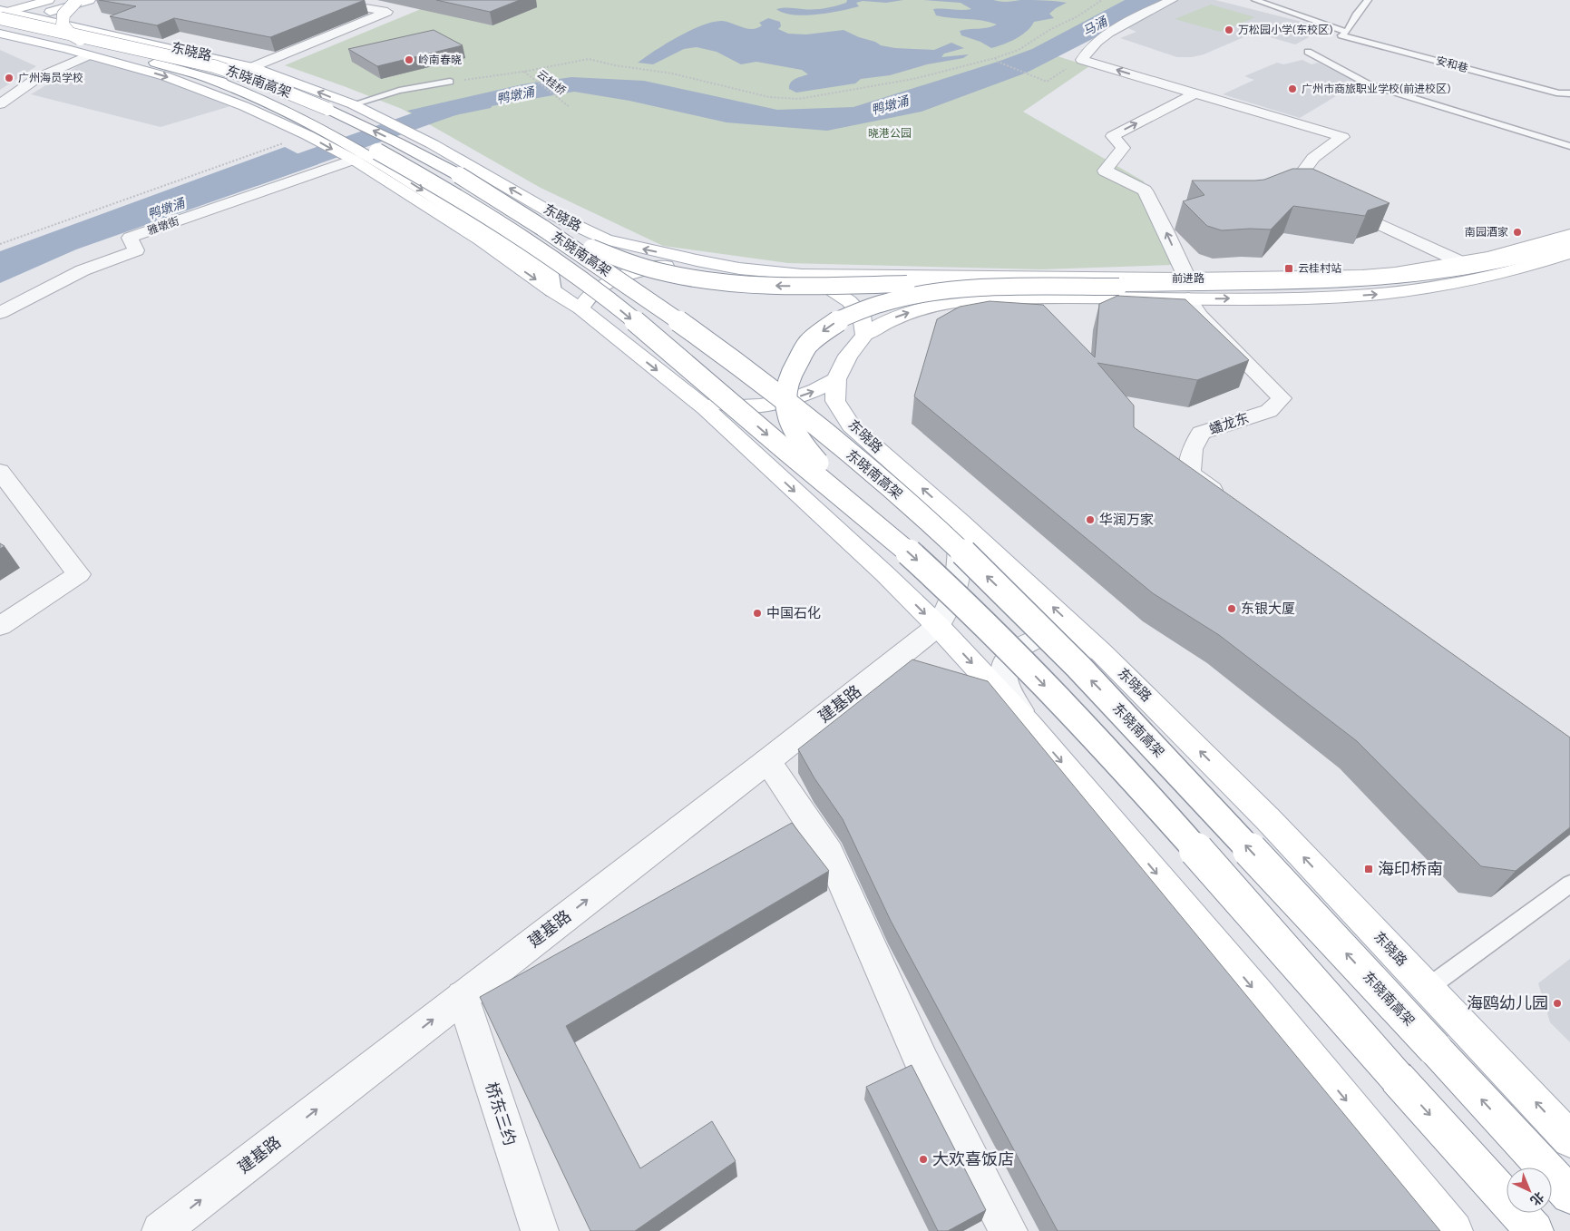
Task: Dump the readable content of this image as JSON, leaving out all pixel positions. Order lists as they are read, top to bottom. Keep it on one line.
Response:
{"streets":{"main road":["东晓路","东晓南高架","前进路"],"street":["雅墩街","蟠龙东","建基路","桥东三约"],"lane":["安和巷"],"path":["云桂桥"]},"crossings":[["东晓路","东晓南高架"],["东晓路","前进路"],["前进路","蟠龙东"],["建基路","桥东三约"]],"one_way":["建基路"],"water":["马涌","鸭墩涌"],"parks":["晓港公园"],"places":{"other":["万松园小学(东校区)","岭南春晓","广州海员学校","广州市商旅职业学校(前进校区)","南园酒家","华润万家","东银大厦","中国石化","海鸥幼儿园","大欢喜饭店"],"transit":["云桂村站","海印桥南"]},"north":"bottom right"}
